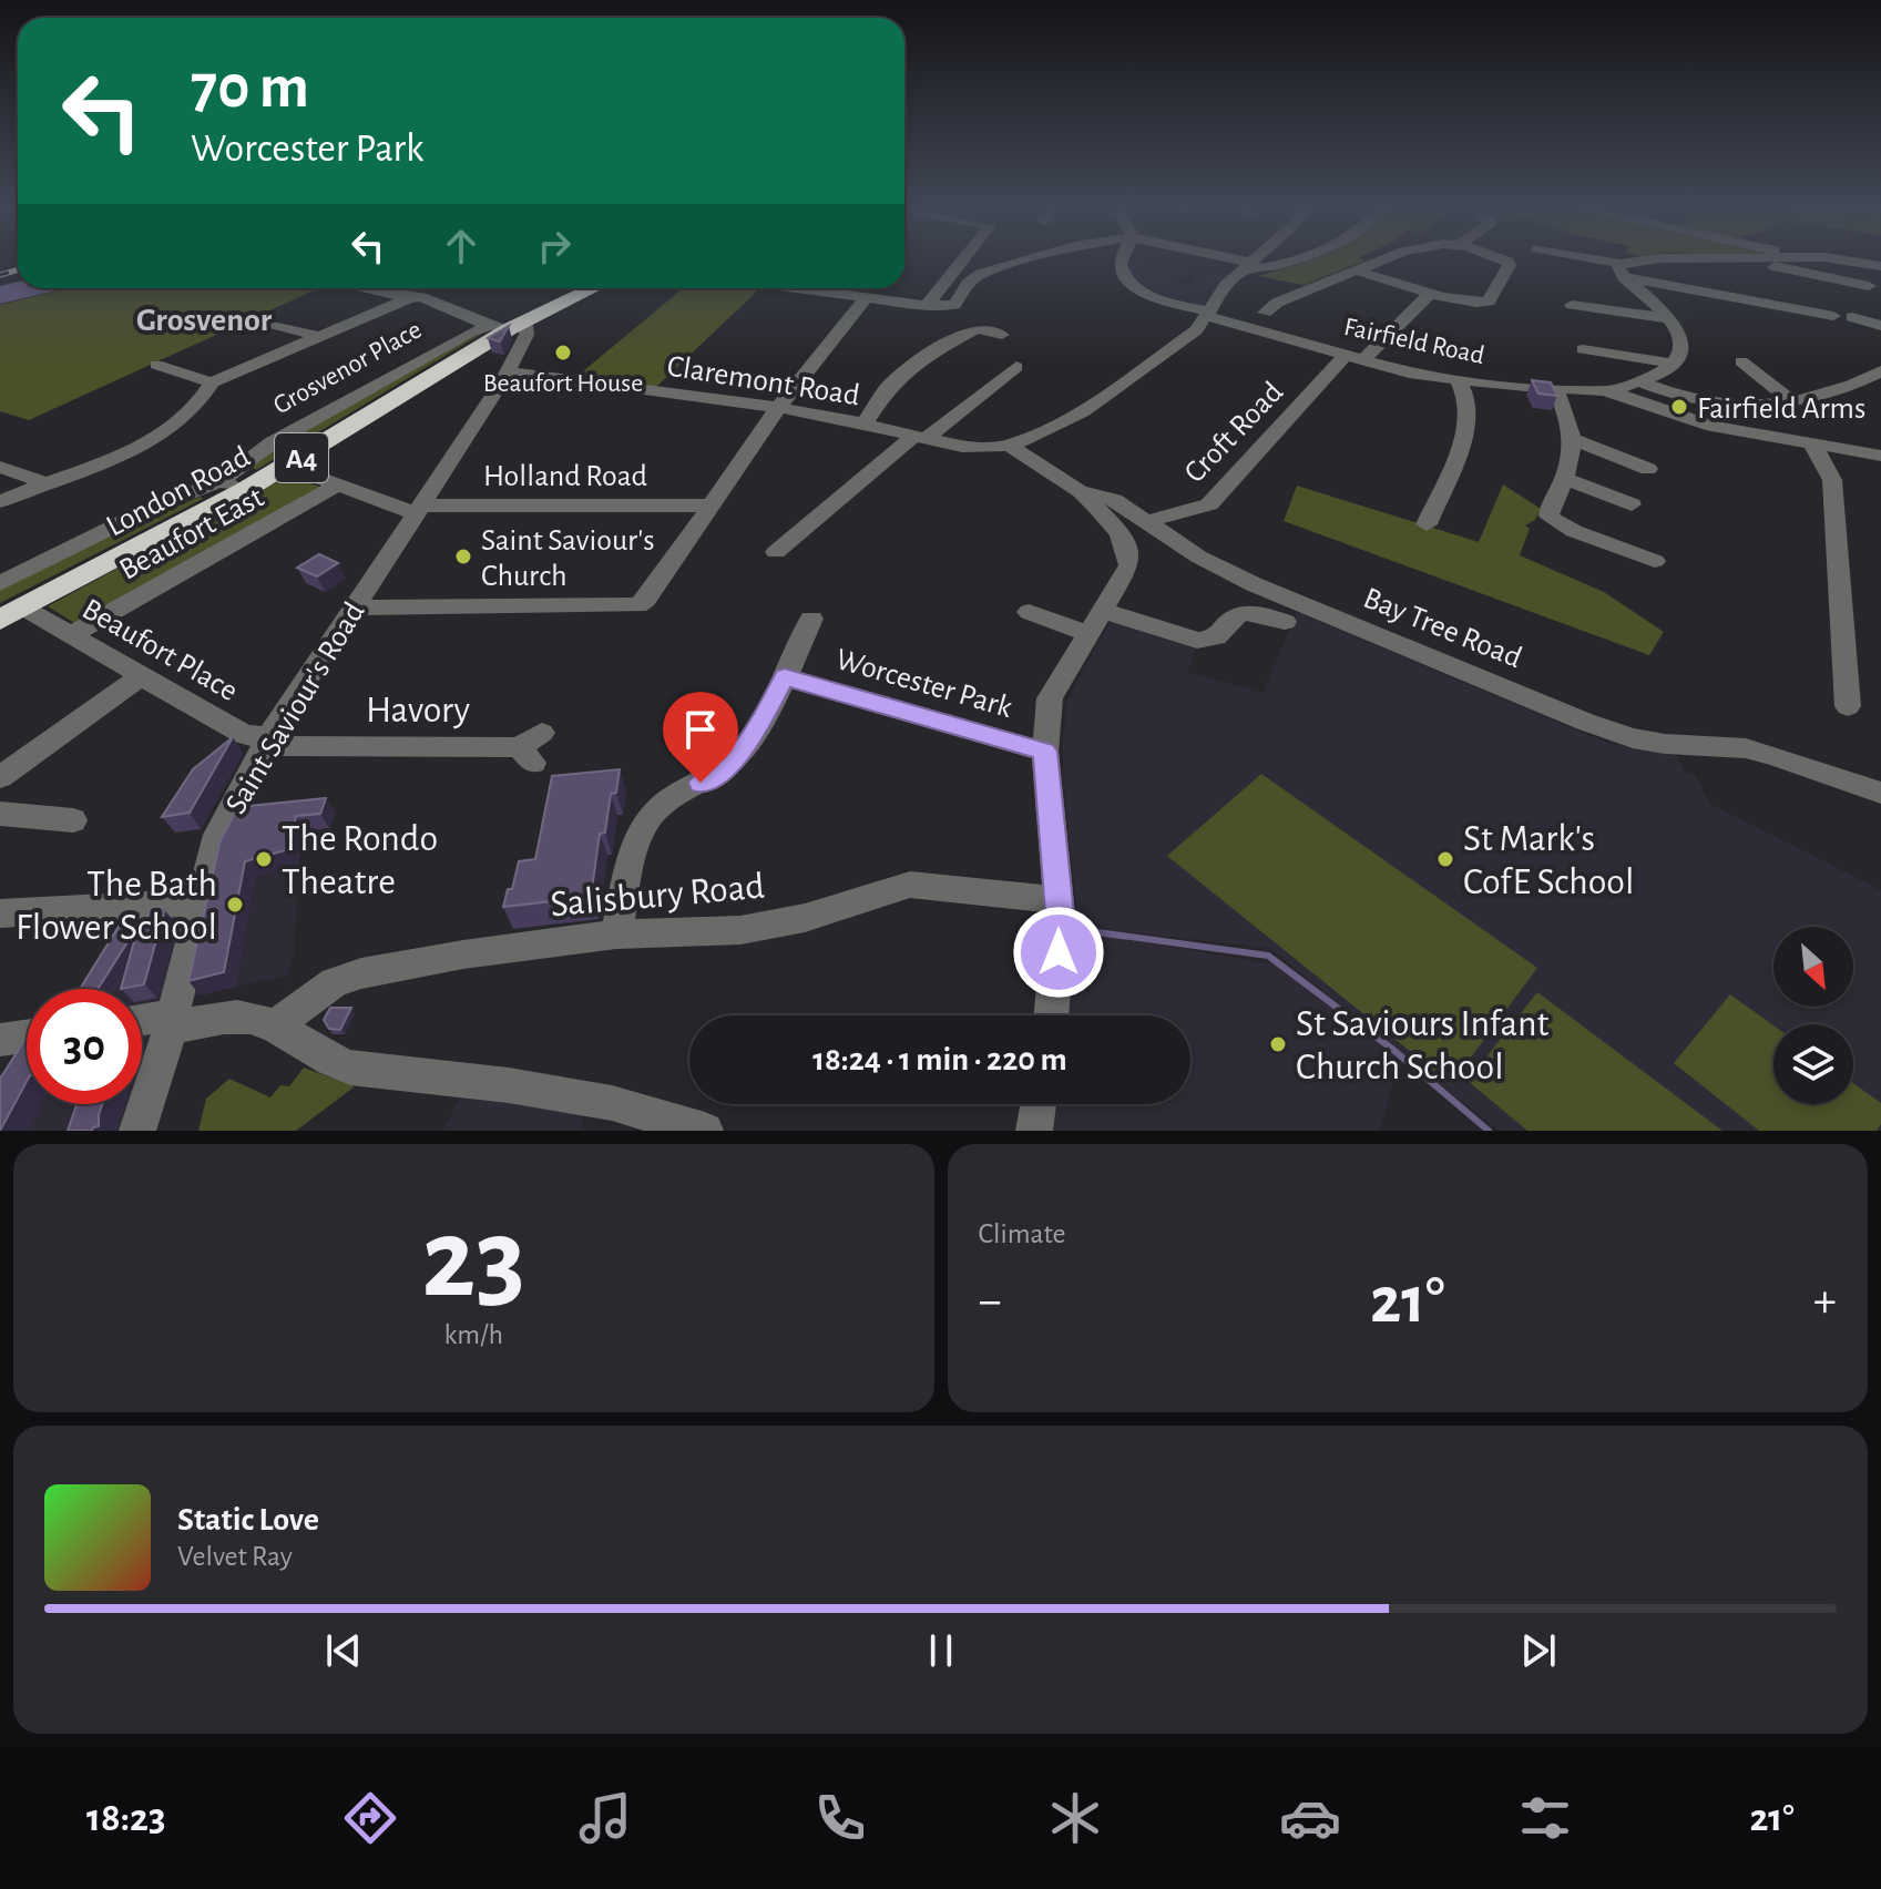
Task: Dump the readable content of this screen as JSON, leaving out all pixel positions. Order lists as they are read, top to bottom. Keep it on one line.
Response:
{"streets":{"highway":["A4","London Road"],"street":["Fairfield Road","Grosvenor Place","Claremont Road","Croft Road","Holland Road","Beaufort East","Bay Tree Road","Beaufort Place","Worcester Park","Saint Saviour's Road","Havory","Salisbury Road"]},"crossings":[["Fairfield Road","Croft Road"],["Grosvenor Place","London Road"],["Grosvenor Place","Saint Saviour's Road"],["Claremont Road","Bay Tree Road"],["Claremont Road","Saint Saviour's Road"],["Croft Road","Bay Tree Road"],["Holland Road","London Road"],["Holland Road","Beaufort East"],["Holland Road","Saint Saviour's Road"],["London Road","Beaufort Place"],["London Road","Saint Saviour's Road"],["Beaufort East","Beaufort Place"],["Beaufort Place","Saint Saviour's Road"],["Beaufort Place","Havory"],["Worcester Park","Salisbury Road"],["Saint Saviour's Road","Havory"]],"districts":["Grosvenor"],"places":["Beaufort House","Fairfield Arms","Saint Saviour's Church","The Rondo Theatre","St Mark's CofE School","The Bath Flower School","St Saviours Infant Church School"],"north":"bottom right","page":{"turn":["70 m","Worcester Park"],"limit":"30","trip":"18:24 · 1 min · 220 m","tile":[["23","km/h"],"Climate"],"heat":["−","21°","+"],"song":["Static Love","Velvet Ray"],"tabs":["18:23","21°"]}}
